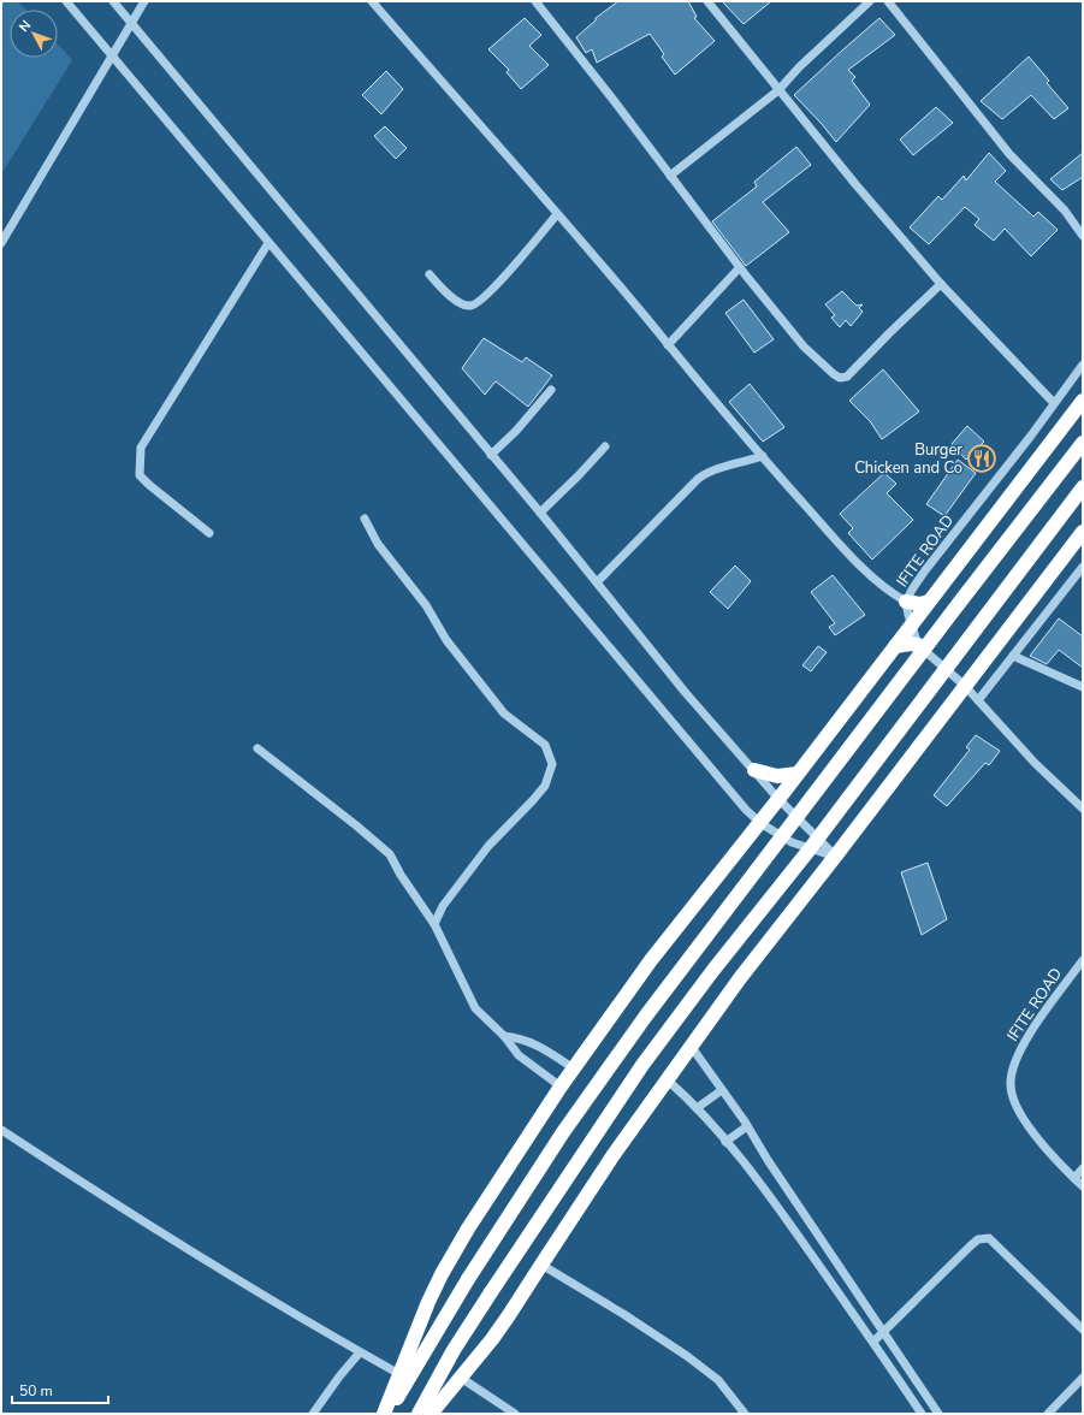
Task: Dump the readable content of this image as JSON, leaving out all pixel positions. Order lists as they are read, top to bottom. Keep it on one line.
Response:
{"streets":{"street":["IFITE ROAD"]},"places":{"restaurant":["Burger Chicken and Co"]},"scale_bar":"50 m","north":"top left"}
